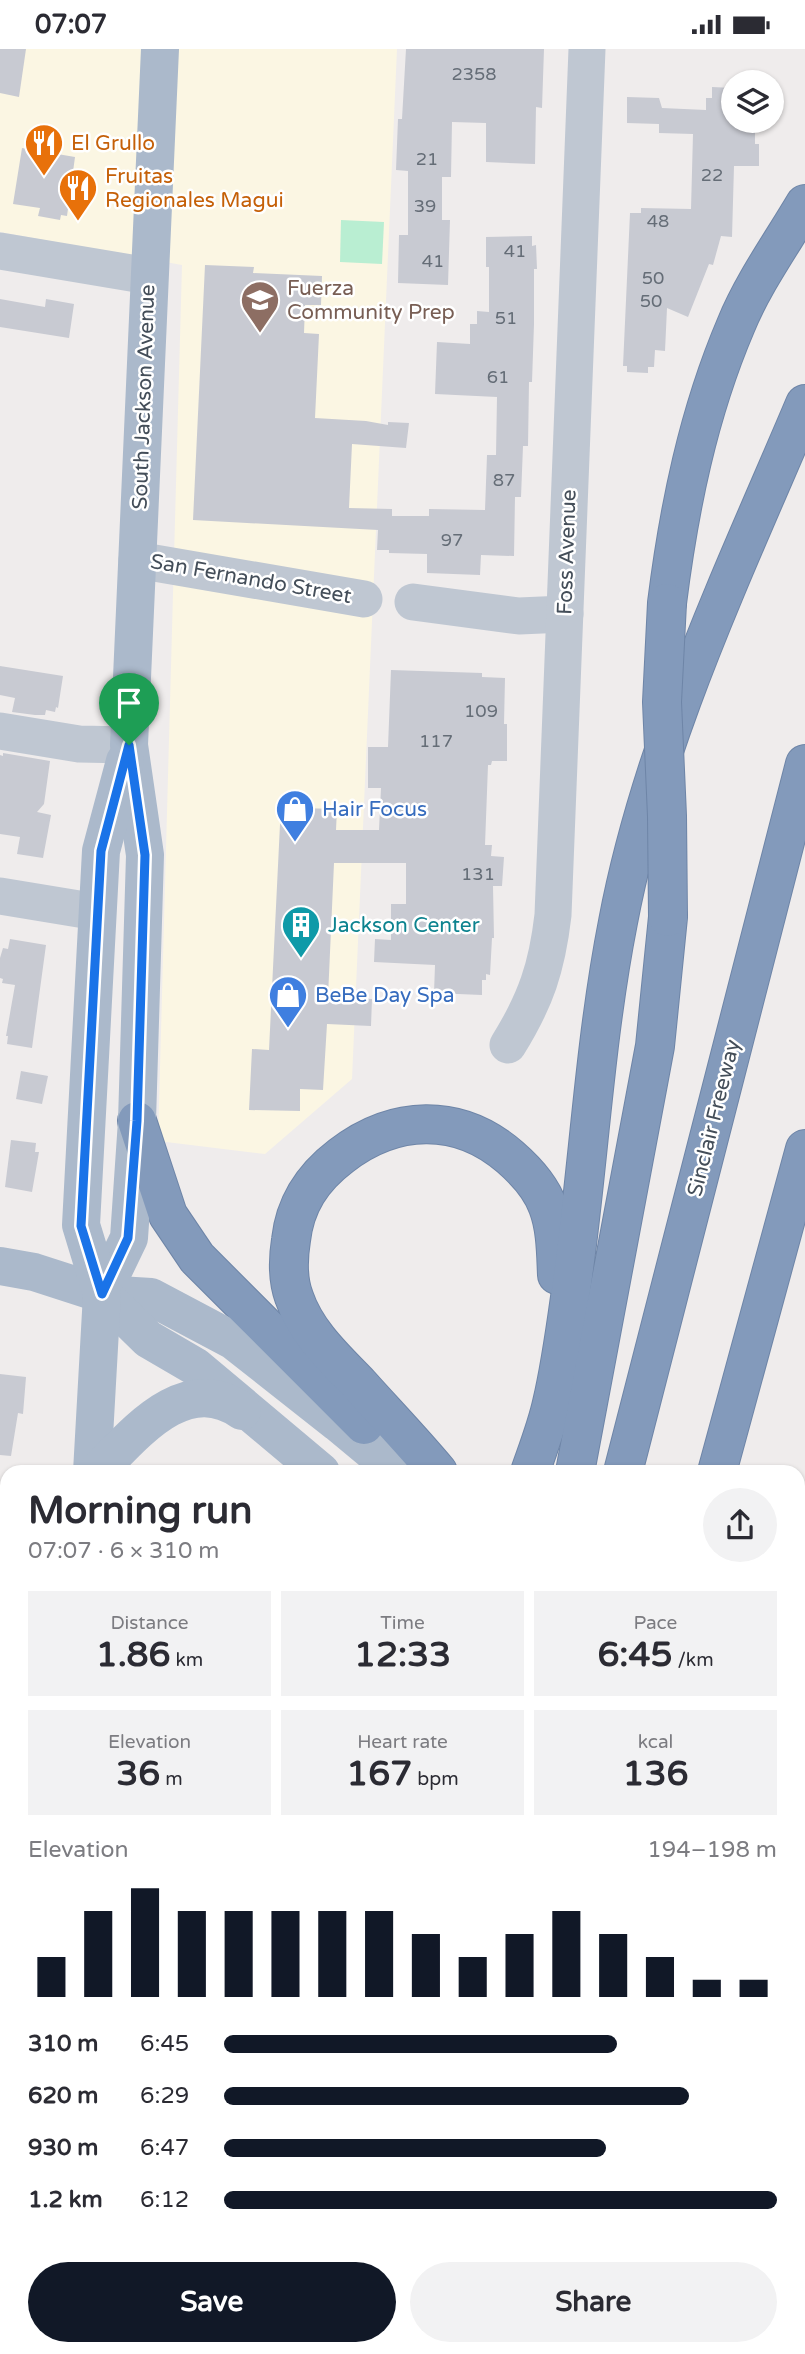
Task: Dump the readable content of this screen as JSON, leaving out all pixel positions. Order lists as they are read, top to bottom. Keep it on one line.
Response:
{"streets":{"highway":["Sinclair Freeway"],"main road":["South Jackson Avenue"],"street":["Foss Avenue","San Fernando Street"]},"crossings":[["South Jackson Avenue","San Fernando Street"]],"places":{"restaurant":["El Grullo","Fruitas Regionales Magui"],"school or university":["Fuerza Community Prep"],"shop":["Hair Focus","BeBe Day Spa"],"building":["Jackson Center"]},"house_numbers":["2358","21","22","39","48","41","41","50","50","51","61","87","97","109","117","131"],"page":{"status":"07:07","heading":["Morning run","07:07 · 6 × 310 m"],"stats":[["Distance","1.86 km"],["Time","12:33"],["Pace","6:45 /km"],["Elevation","36 m"],["Heart rate","167 bpm"],["kcal","136"]],"chart":["Elevation","194–198 m"],"list":[{"name":"310 m","note":"6:45"},{"name":"620 m","note":"6:29"},{"name":"930 m","note":"6:47"},{"name":"1.2 km","note":"6:12"}],"buttons":["Save","Share"]}}
